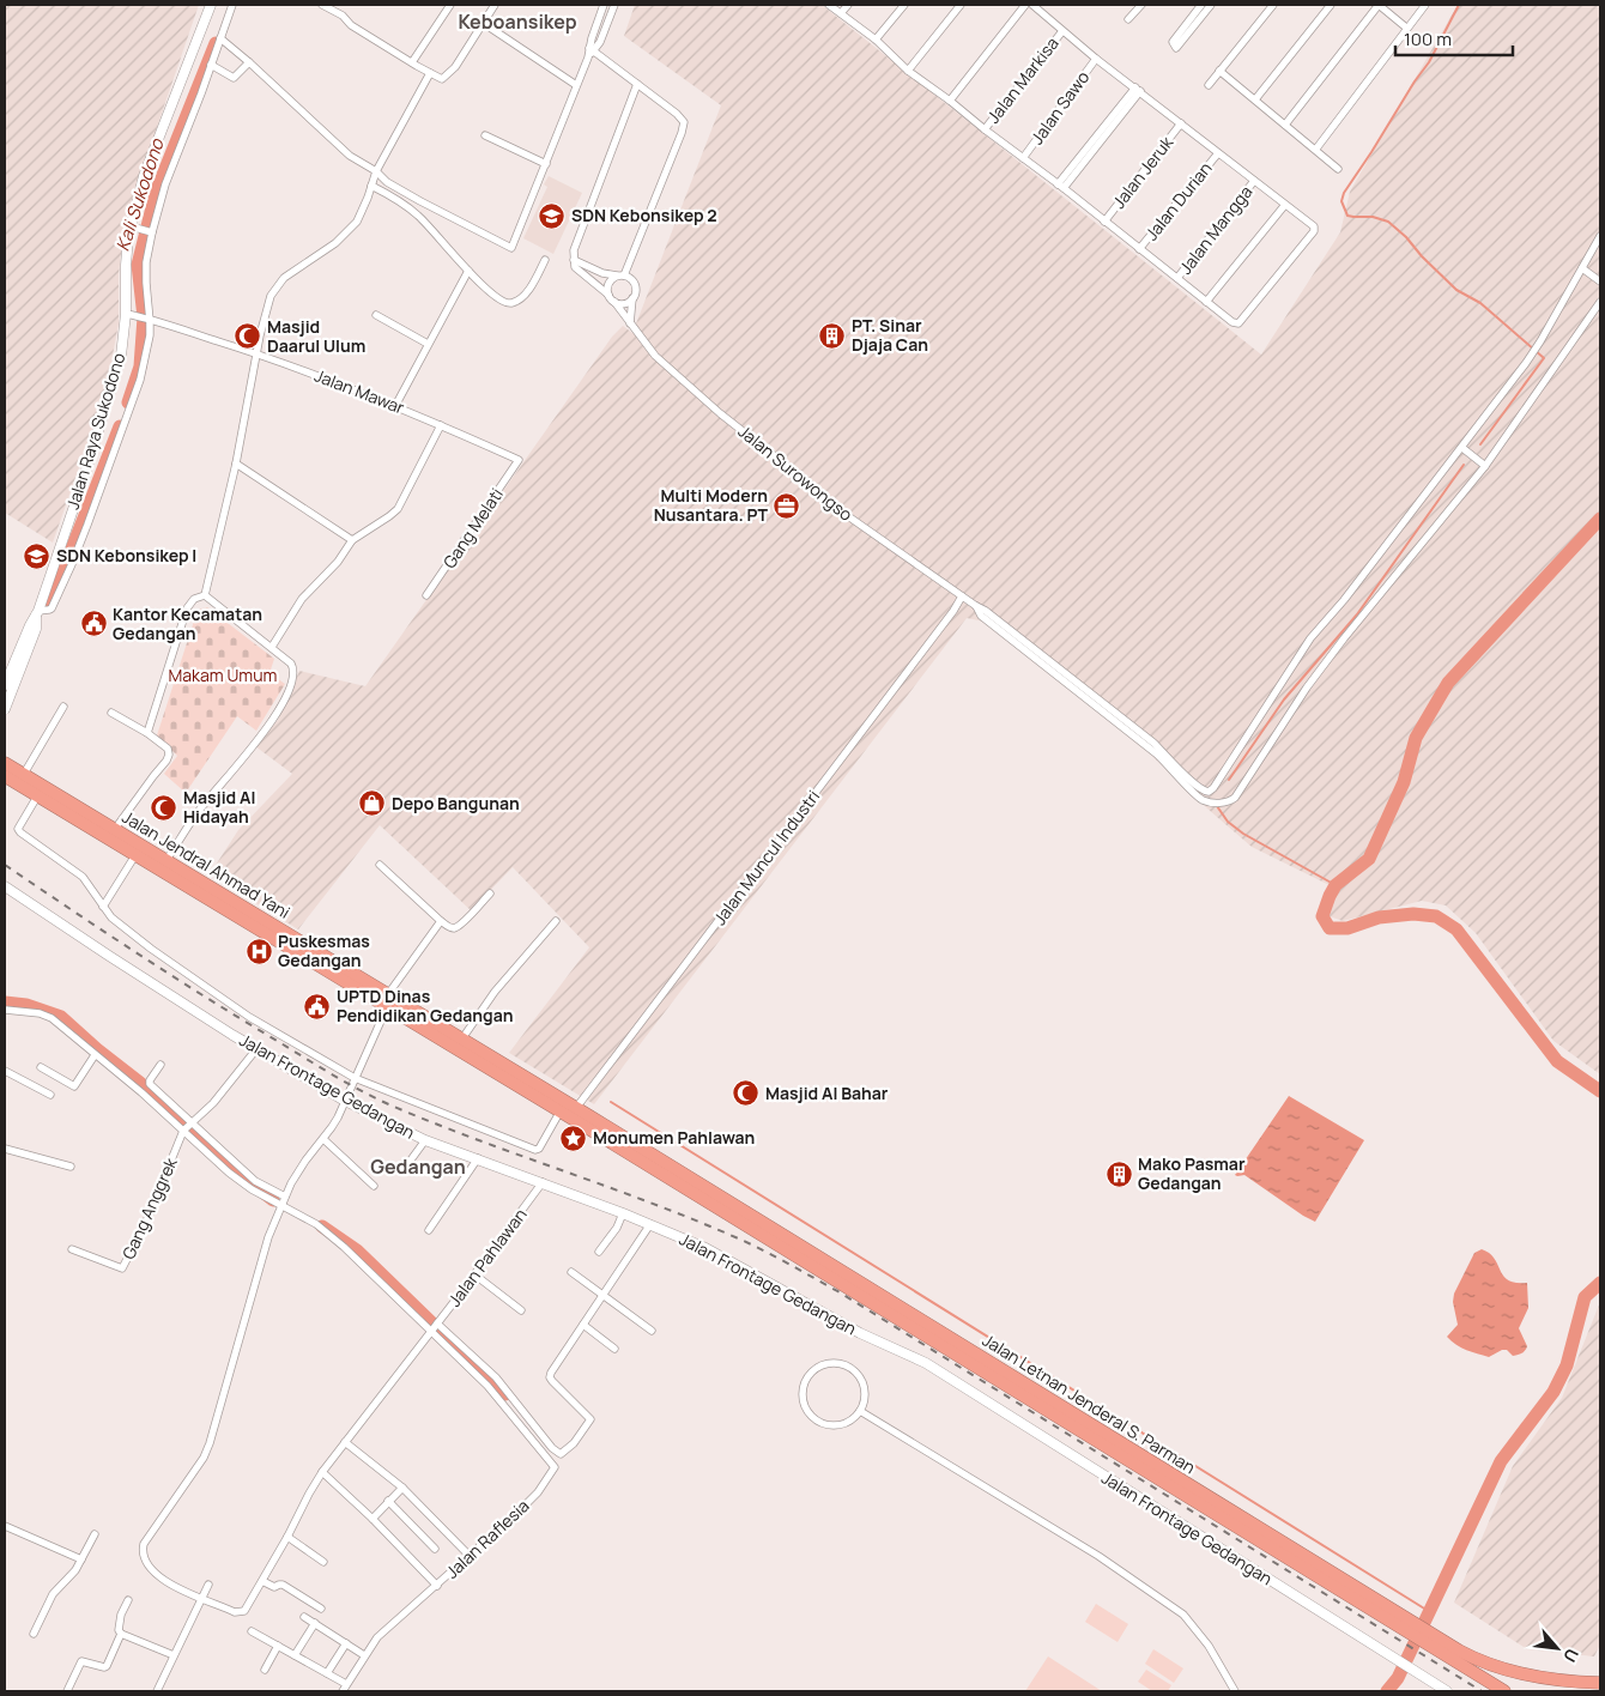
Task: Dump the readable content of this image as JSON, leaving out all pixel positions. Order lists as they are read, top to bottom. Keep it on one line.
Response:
{"streets":{"highway":["Jalan Jendral Ahmad Yani","Jalan Letnan Jenderal S. Parman"],"street":["Jalan Markisa","Jalan Sawo","Jalan Jeruk","Jalan Durian","Jalan Mangga","Jalan Mawar","Jalan Raya Sukodono","Jalan Surowongso","Gang Melati","Jalan Muncul Industri","Jalan Frontage Gedangan","Gang Anggrek","Jalan Pahlawan","Jalan Raflesia"]},"crossings":[["Jalan Mawar","Jalan Raya Sukodono"],["Jalan Mawar","Gang Melati"],["Jalan Surowongso","Jalan Muncul Industri"],["Jalan Muncul Industri","Jalan Jendral Ahmad Yani"],["Jalan Muncul Industri","Jalan Letnan Jenderal S. Parman"],["Jalan Jendral Ahmad Yani","Jalan Letnan Jenderal S. Parman"],["Jalan Frontage Gedangan","Jalan Pahlawan"],["Jalan Pahlawan","Jalan Raflesia"]],"districts":["Keboansikep","Gedangan"],"water":["Kali Sukodono"],"parks":["Makam Umum"],"places":{"school or university":["SDN Kebonsikep 2","SDN Kebonsikep I"],"building":["PT. Sinar Djaja Can","Mako Pasmar Gedangan"],"mosque":["Masjid Daarul Ulum","Masjid Al Hidayah","Masjid Al Bahar"],"office":["Multi Modern Nusantara. PT"],"public building":["Kantor Kecamatan Gedangan","UPTD Dinas Pendidikan Gedangan"],"shop":["Depo Bangunan"],"hospital":["Puskesmas Gedangan"],"place":["Monumen Pahlawan"]},"scale_bar":"100 m","north":"bottom right"}
